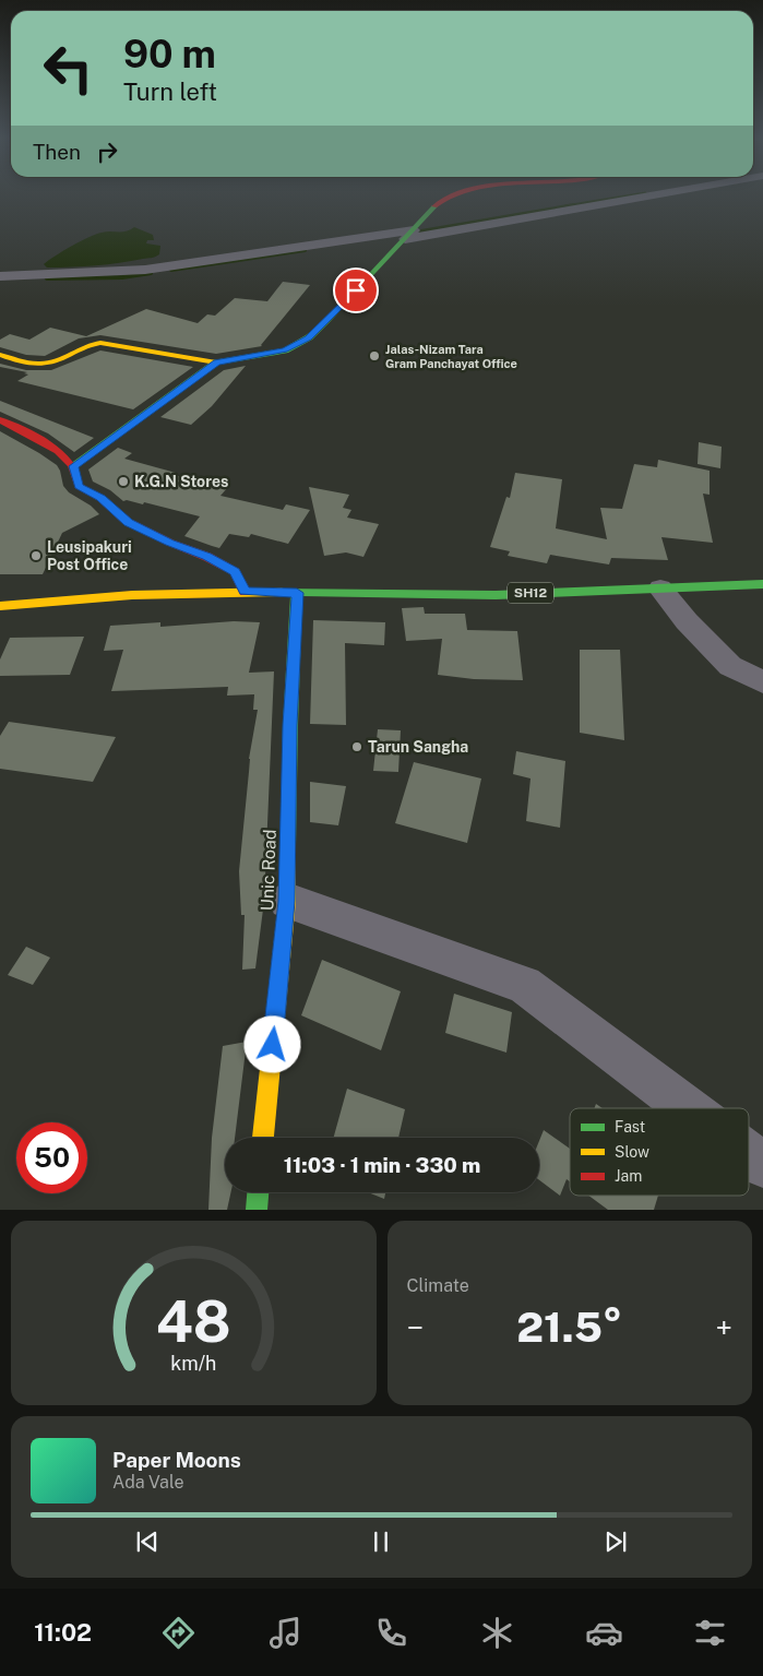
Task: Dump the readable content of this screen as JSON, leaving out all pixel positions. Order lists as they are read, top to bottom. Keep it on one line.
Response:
{"streets":{"street":["SH12","Unic Road"]},"crossings":[["SH12","Unic Road"]],"places":["Jalas-Nizam Tara Gram Panchayat Office","K.G.N Stores","Leusipakuri Post Office","Tarun Sangha"],"legend":["Fast","Slow","Jam"],"page":{"turn":["90 m","Turn left"],"then":"Then","limit":"50","trip":"11:03 · 1 min · 330 m","tile":"Climate","heat":["−","21.5°","+"],"song":["Paper Moons","Ada Vale"],"tabs":"11:02","gauge":["48","km/h"]}}
